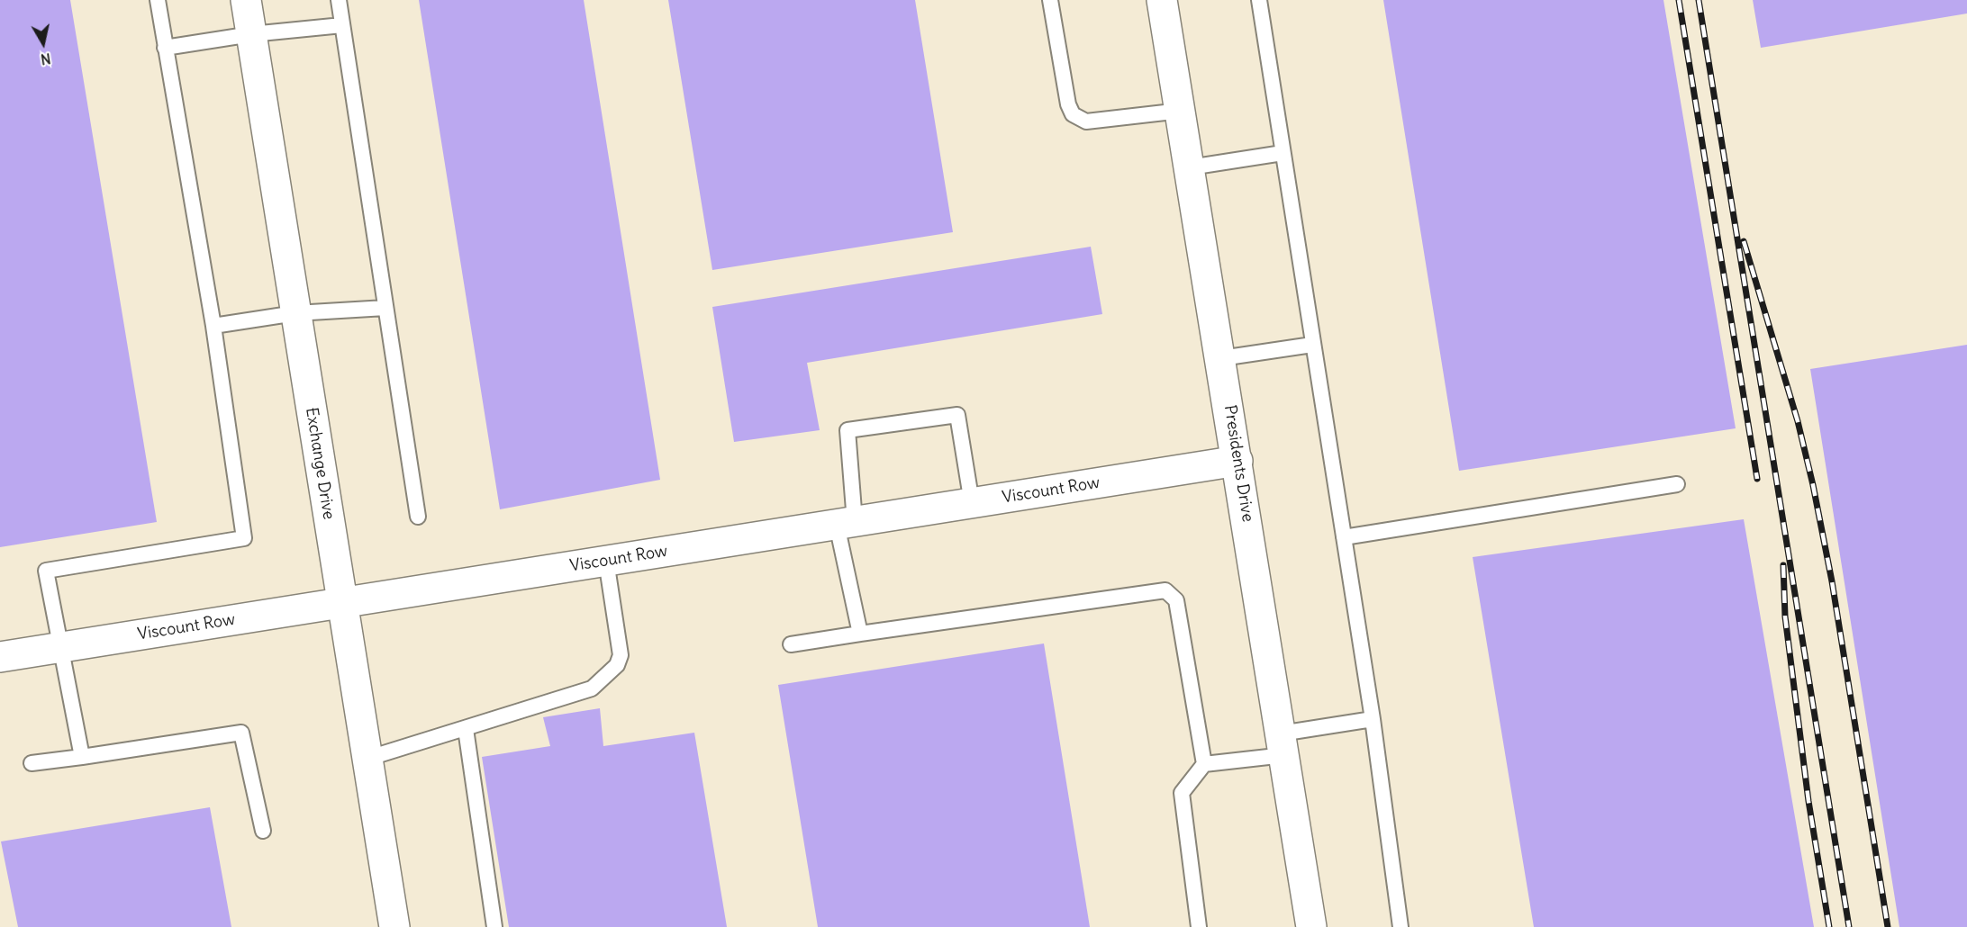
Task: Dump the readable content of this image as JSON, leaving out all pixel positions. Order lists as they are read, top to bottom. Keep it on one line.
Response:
{"streets":{"street":["Exchange Drive","Presidents Drive","Viscount Row"]},"crossings":[["Exchange Drive","Viscount Row"],["Presidents Drive","Viscount Row"]],"north":"bottom"}
